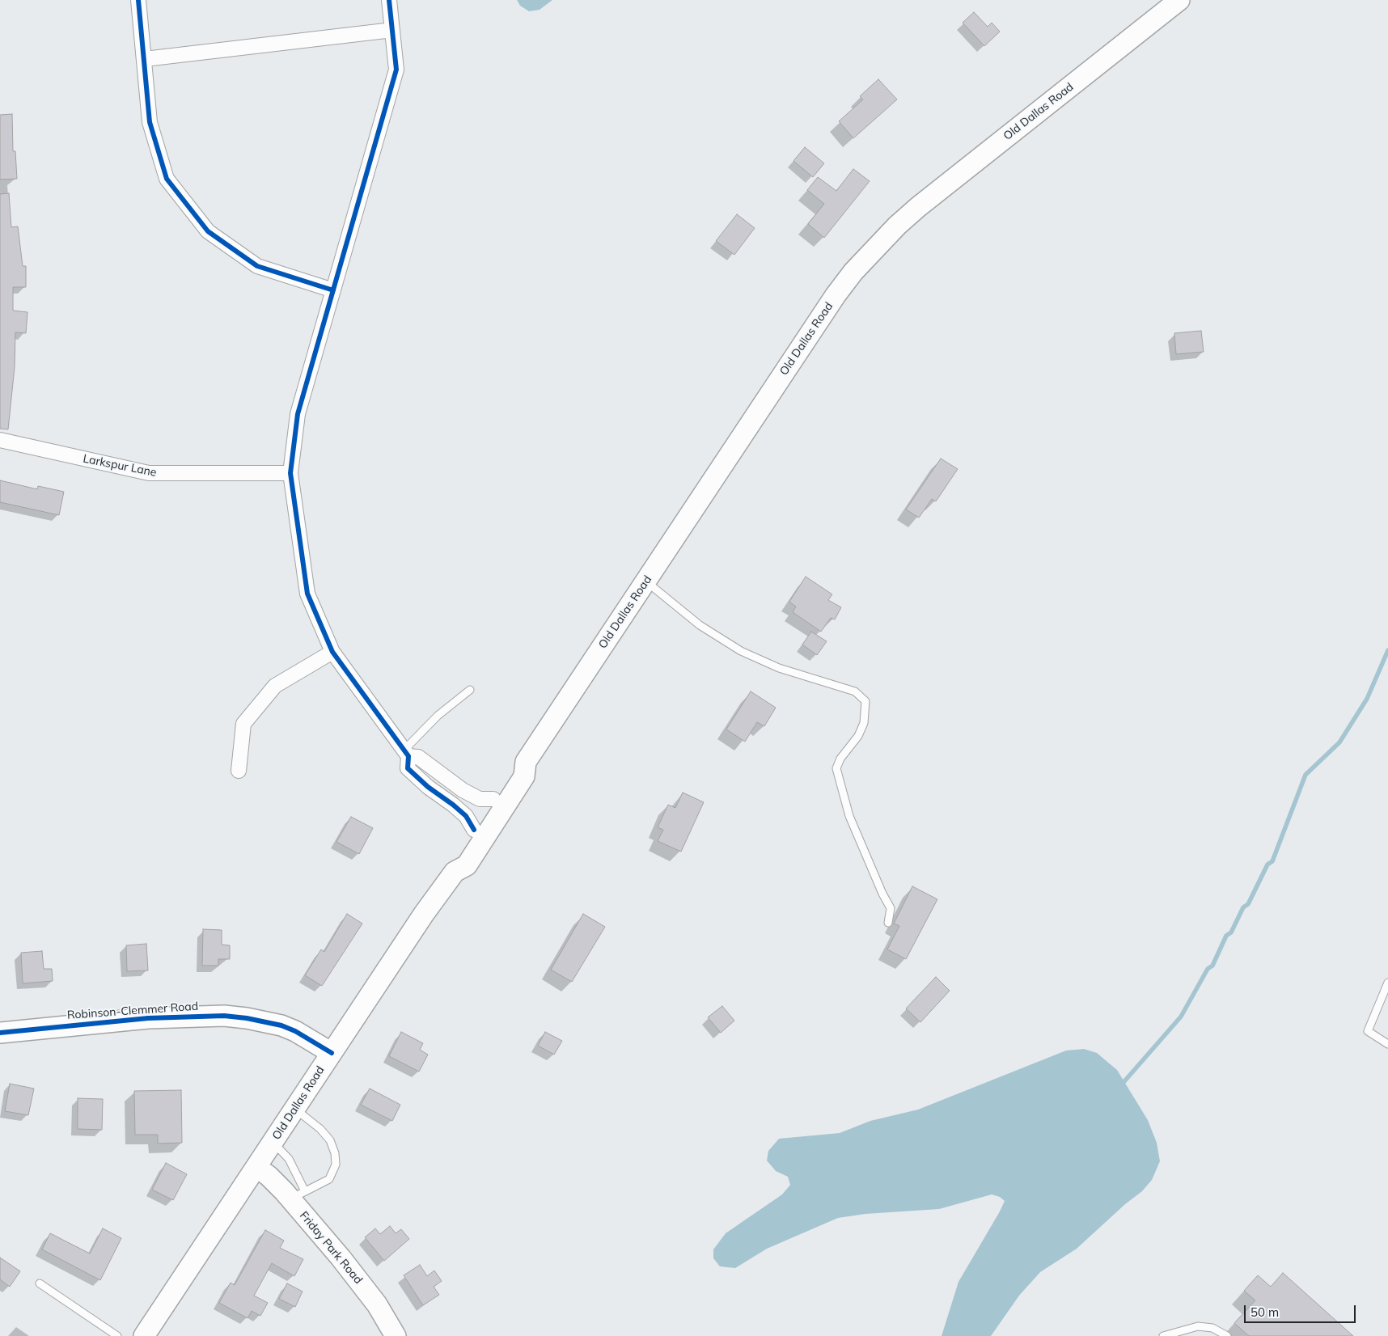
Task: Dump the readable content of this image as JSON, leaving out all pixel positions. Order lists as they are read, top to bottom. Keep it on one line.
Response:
{"streets":{"main road":["Old Dallas Road","Robinson-Clemmer Road","Friday Park Road"],"street":["Larkspur Lane"]},"crossings":[["Old Dallas Road","Robinson-Clemmer Road"],["Old Dallas Road","Friday Park Road"]],"scale_bar":"50 m"}
